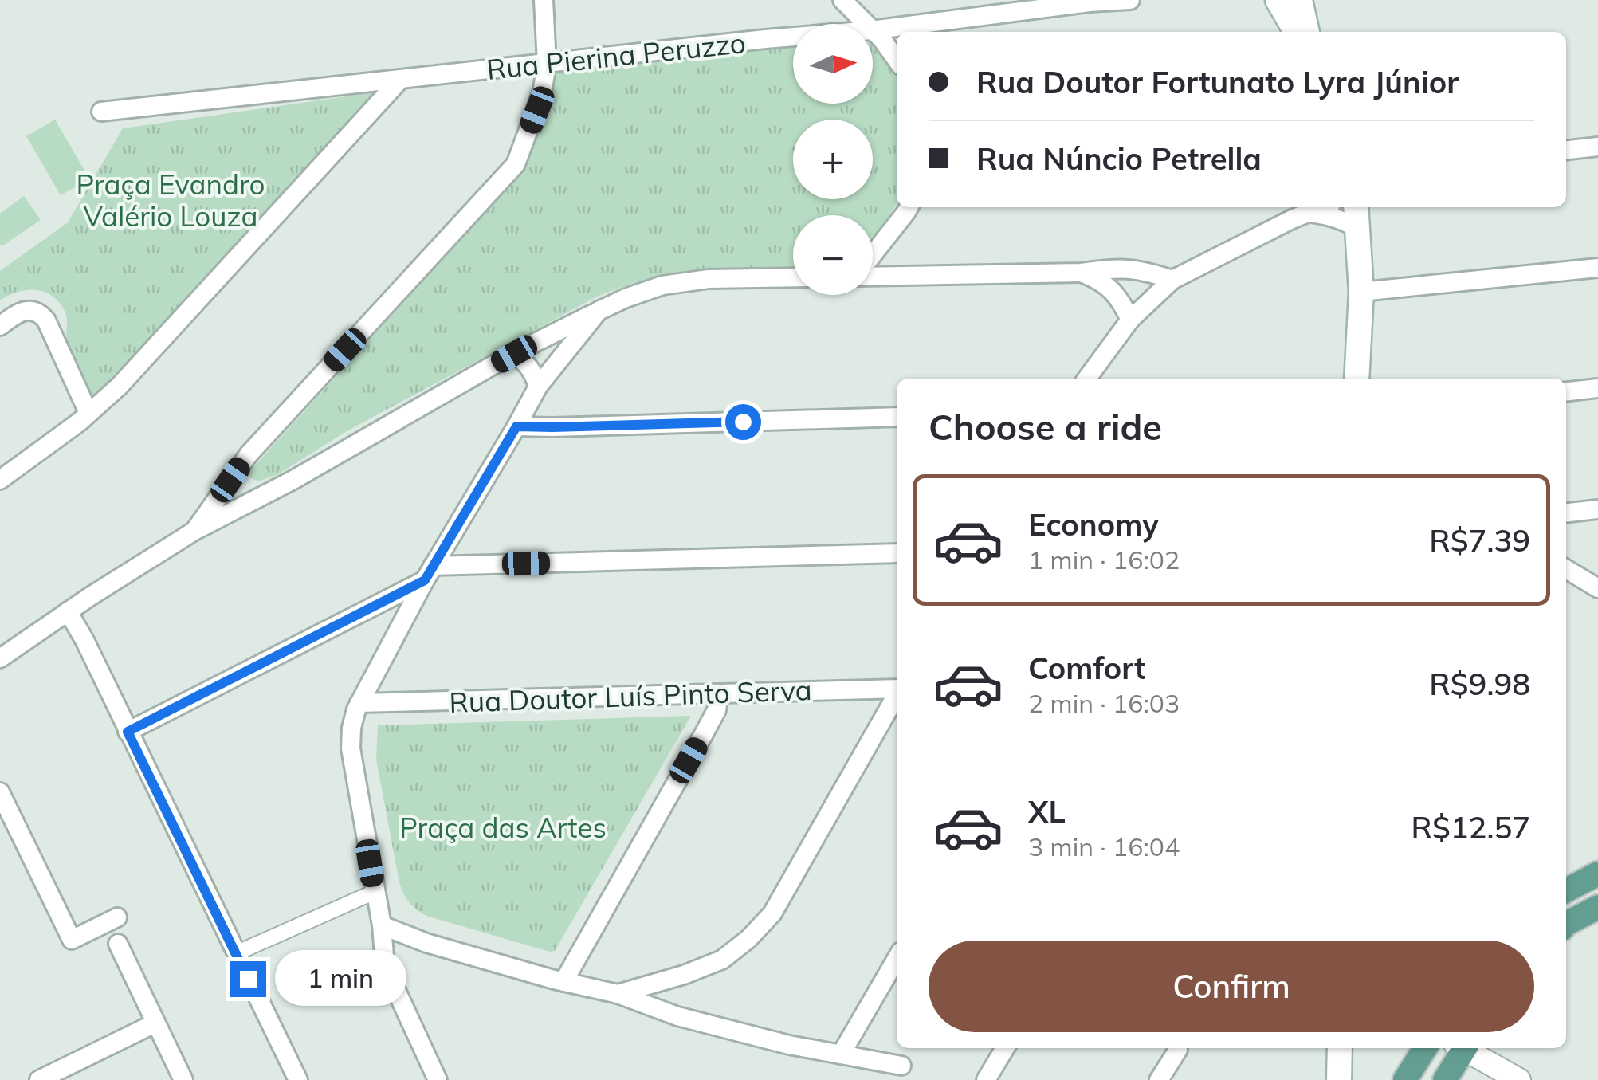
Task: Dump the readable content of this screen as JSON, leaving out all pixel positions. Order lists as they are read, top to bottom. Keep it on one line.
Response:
{"streets":{"street":["Rua Pierina Peruzzo","Rua Doutor Luís Pinto Serva"]},"parks":["Praça Evandro Valério Louza","Praça das Artes"],"north":"right","page":{"map_buttons":["+","−"],"banner":["Rua Doutor Fortunato Lyra Júnior","Rua Núncio Petrella"],"heading":"Choose a ride","list":[{"name":"Economy","note":"1 min · 16:02","value":"R$7.39"},{"name":"Comfort","note":"2 min · 16:03","value":"R$9.98"},{"name":"XL","note":"3 min · 16:04","value":"R$12.57"}],"buttons":"Confirm","bubble":"1 min"}}
